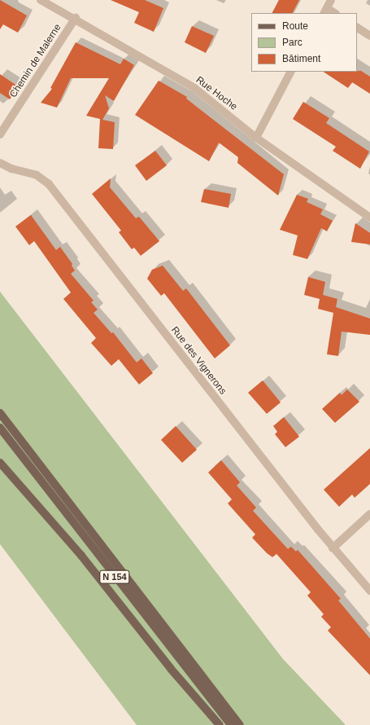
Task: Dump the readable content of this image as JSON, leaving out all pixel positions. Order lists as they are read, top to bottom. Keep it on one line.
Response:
{"streets":{"main road":["N 154"],"street":["Chemin de Malerne","Rue Hoche","Rue des Vignerons"]},"crossings":[["Chemin de Malerne","Rue Hoche"]],"legend":["Route","Parc","Bâtiment"]}
